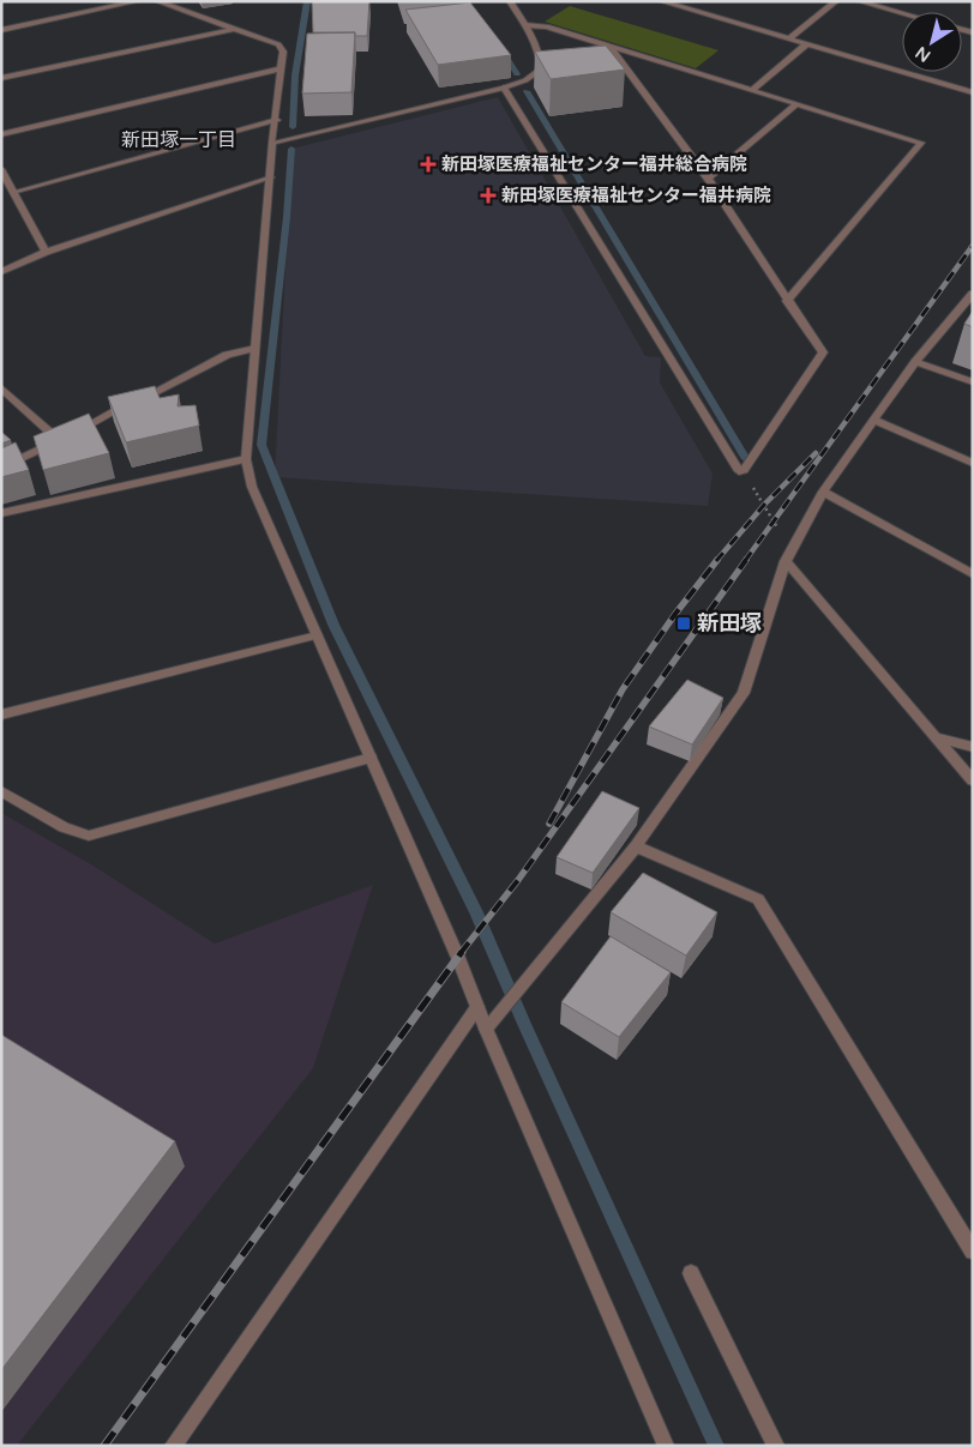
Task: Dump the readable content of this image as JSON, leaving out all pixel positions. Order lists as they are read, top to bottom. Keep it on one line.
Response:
{"districts":["新田塚一丁目"],"places":{"health":["新田塚医療福祉センター福井総合病院","新田塚医療福祉センター福井病院"],"transit":["新田塚"]},"north":"bottom left"}
